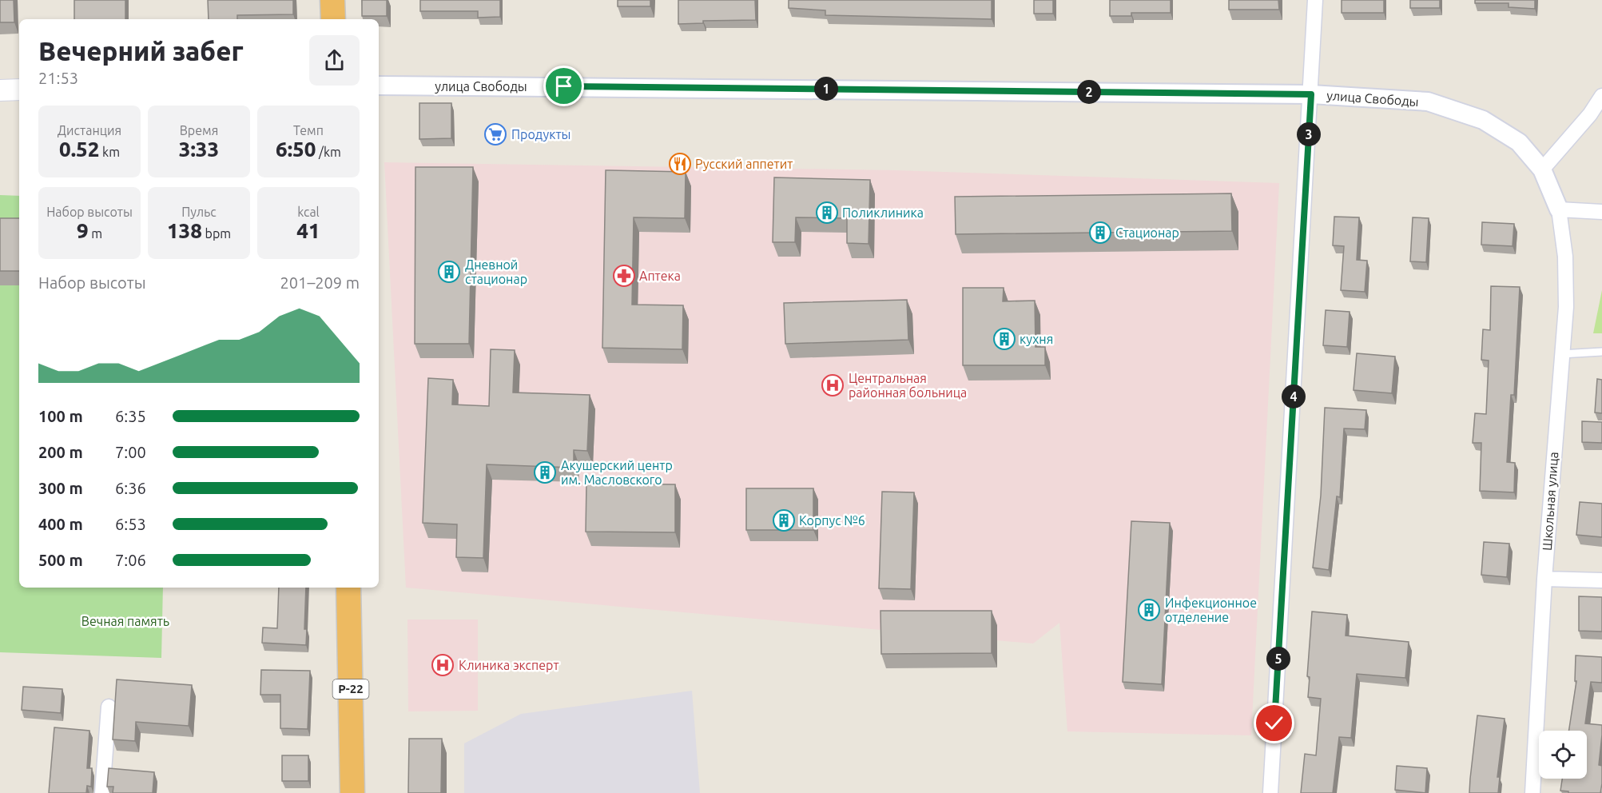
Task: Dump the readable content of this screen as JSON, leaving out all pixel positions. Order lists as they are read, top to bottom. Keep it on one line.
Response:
{"streets":{"highway":["Р-22"],"street":["улица Свободы","Школьная улица"]},"crossings":[["улица Свободы","Школьная улица"]],"parks":["Вечная память"],"places":{"supermarket":["Продукты"],"restaurant":["Русский аппетит"],"building":["Поликлиника","Стационар","Дневной стационар","кухня","Акушерский центр им. Масловского","Корпус №6","Инфекционное отделение"],"pharmacy":["Аптека"],"hospital":["Центральная районная больница","Клиника эксперт"]},"page":{"heading":["Вечерний забег","21:53"],"pins":["1","2","3","4","5"],"stats":[["Дистанция","0.52 km"],["Время","3:33"],["Темп","6:50 /km"],["Набор высоты","9 m"],["Пульс","138 bpm"],["kcal","41"]],"chart":["Набор высоты","201–209 m"],"list":[{"name":"100 m","note":"6:35"},{"name":"200 m","note":"7:00"},{"name":"300 m","note":"6:36"},{"name":"400 m","note":"6:53"},{"name":"500 m","note":"7:06"}]}}
